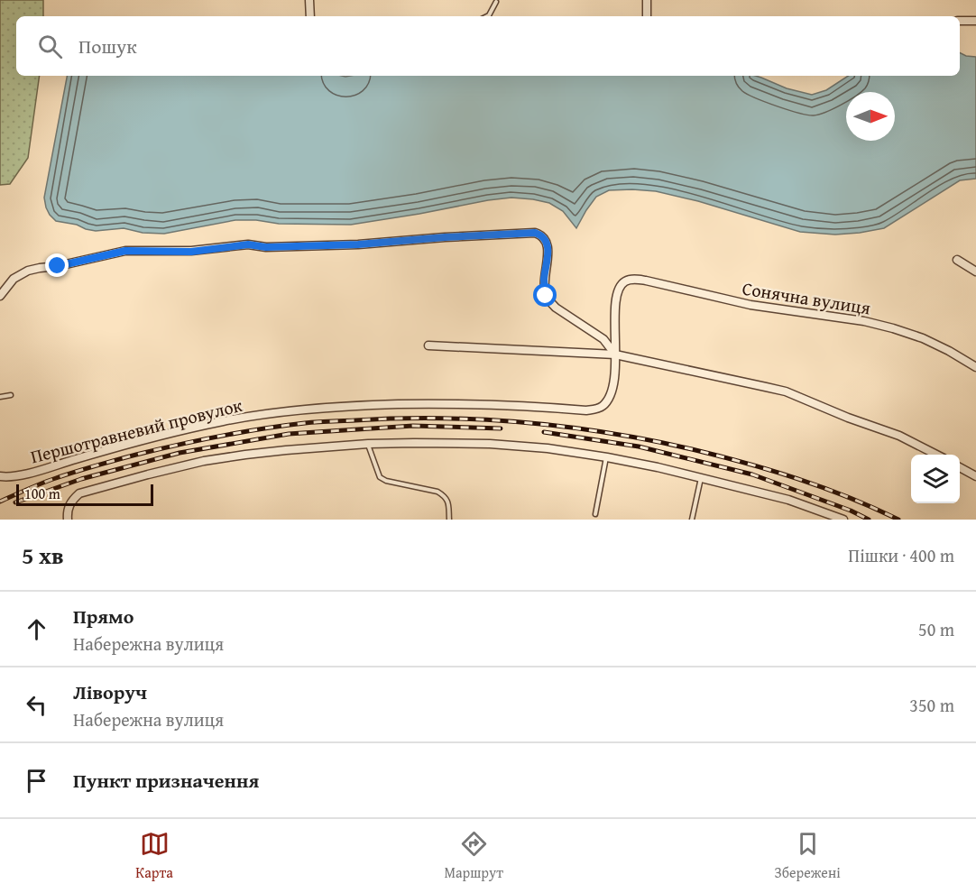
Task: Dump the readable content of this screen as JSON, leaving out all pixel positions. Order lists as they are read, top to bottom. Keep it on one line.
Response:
{"streets":{"street":["Сонячна вулиця","Першотравневий провулок"]},"crossings":[["Сонячна вулиця","Першотравневий провулок"]],"scale_bar":"100 m","north":"right","page":{"search":"Пошук","scale":"100 m","heading":["5 хв","Пішки · 400 m"],"list":[["Прямо","Набережна вулиця","50 m"],["Ліворуч","Набережна вулиця","350 m"],"Пункт призначення"],"nav":["Карта","Маршрут","Збережені"]}}
